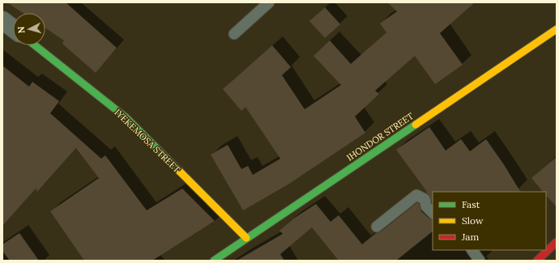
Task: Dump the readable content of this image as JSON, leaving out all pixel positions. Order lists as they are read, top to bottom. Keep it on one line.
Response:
{"streets":{"street":["IHONDOR STREET","IYEKEMOSA STREET"]},"crossings":[["IHONDOR STREET","IYEKEMOSA STREET"]],"legend":["Fast","Slow","Jam"],"north":"left"}
